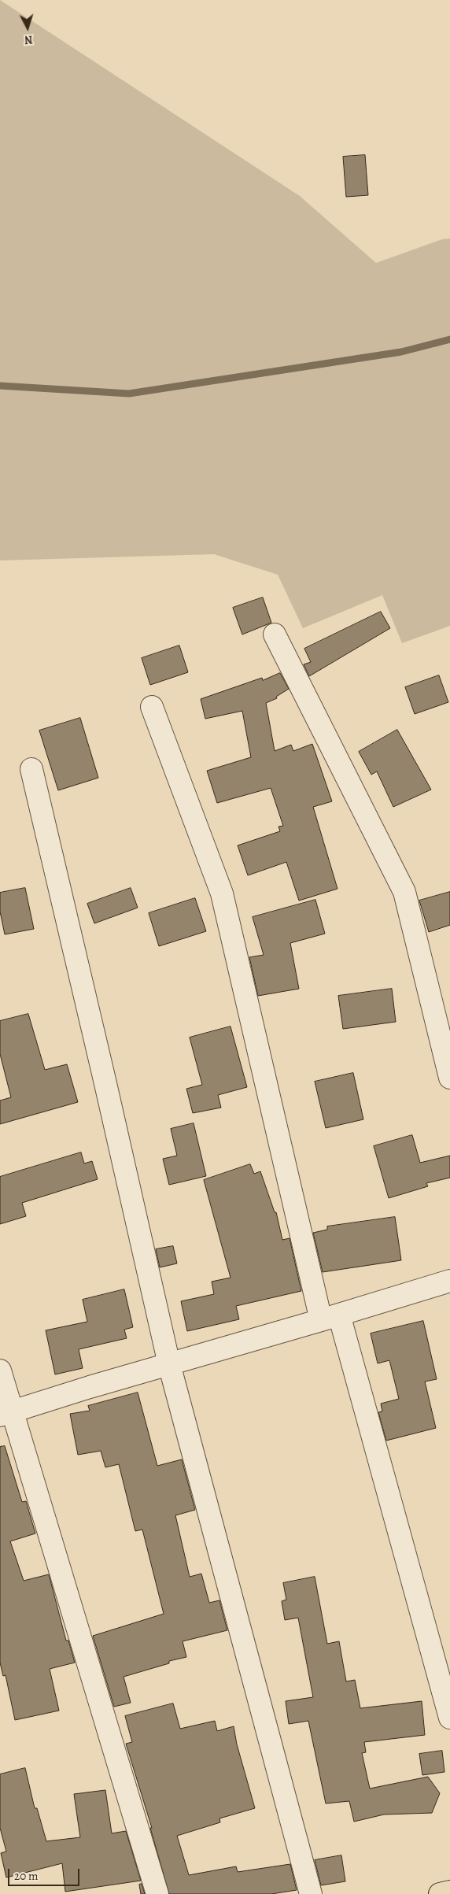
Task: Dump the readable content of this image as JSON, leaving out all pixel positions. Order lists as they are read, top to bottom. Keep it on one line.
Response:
{"scale_bar":"20 m","north":"bottom"}
